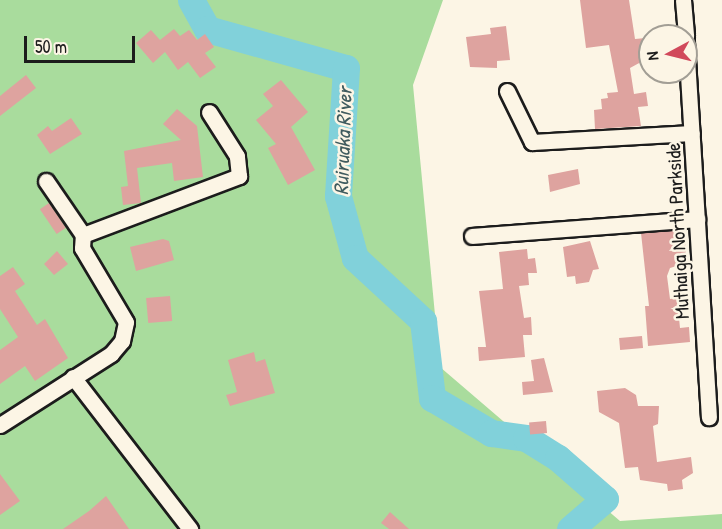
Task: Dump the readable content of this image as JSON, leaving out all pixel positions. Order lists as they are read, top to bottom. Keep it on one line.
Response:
{"streets":{"street":["Muthaiga North Parkside"]},"water":["Ruiruaka River"],"scale_bar":"50 m","north":"left"}
